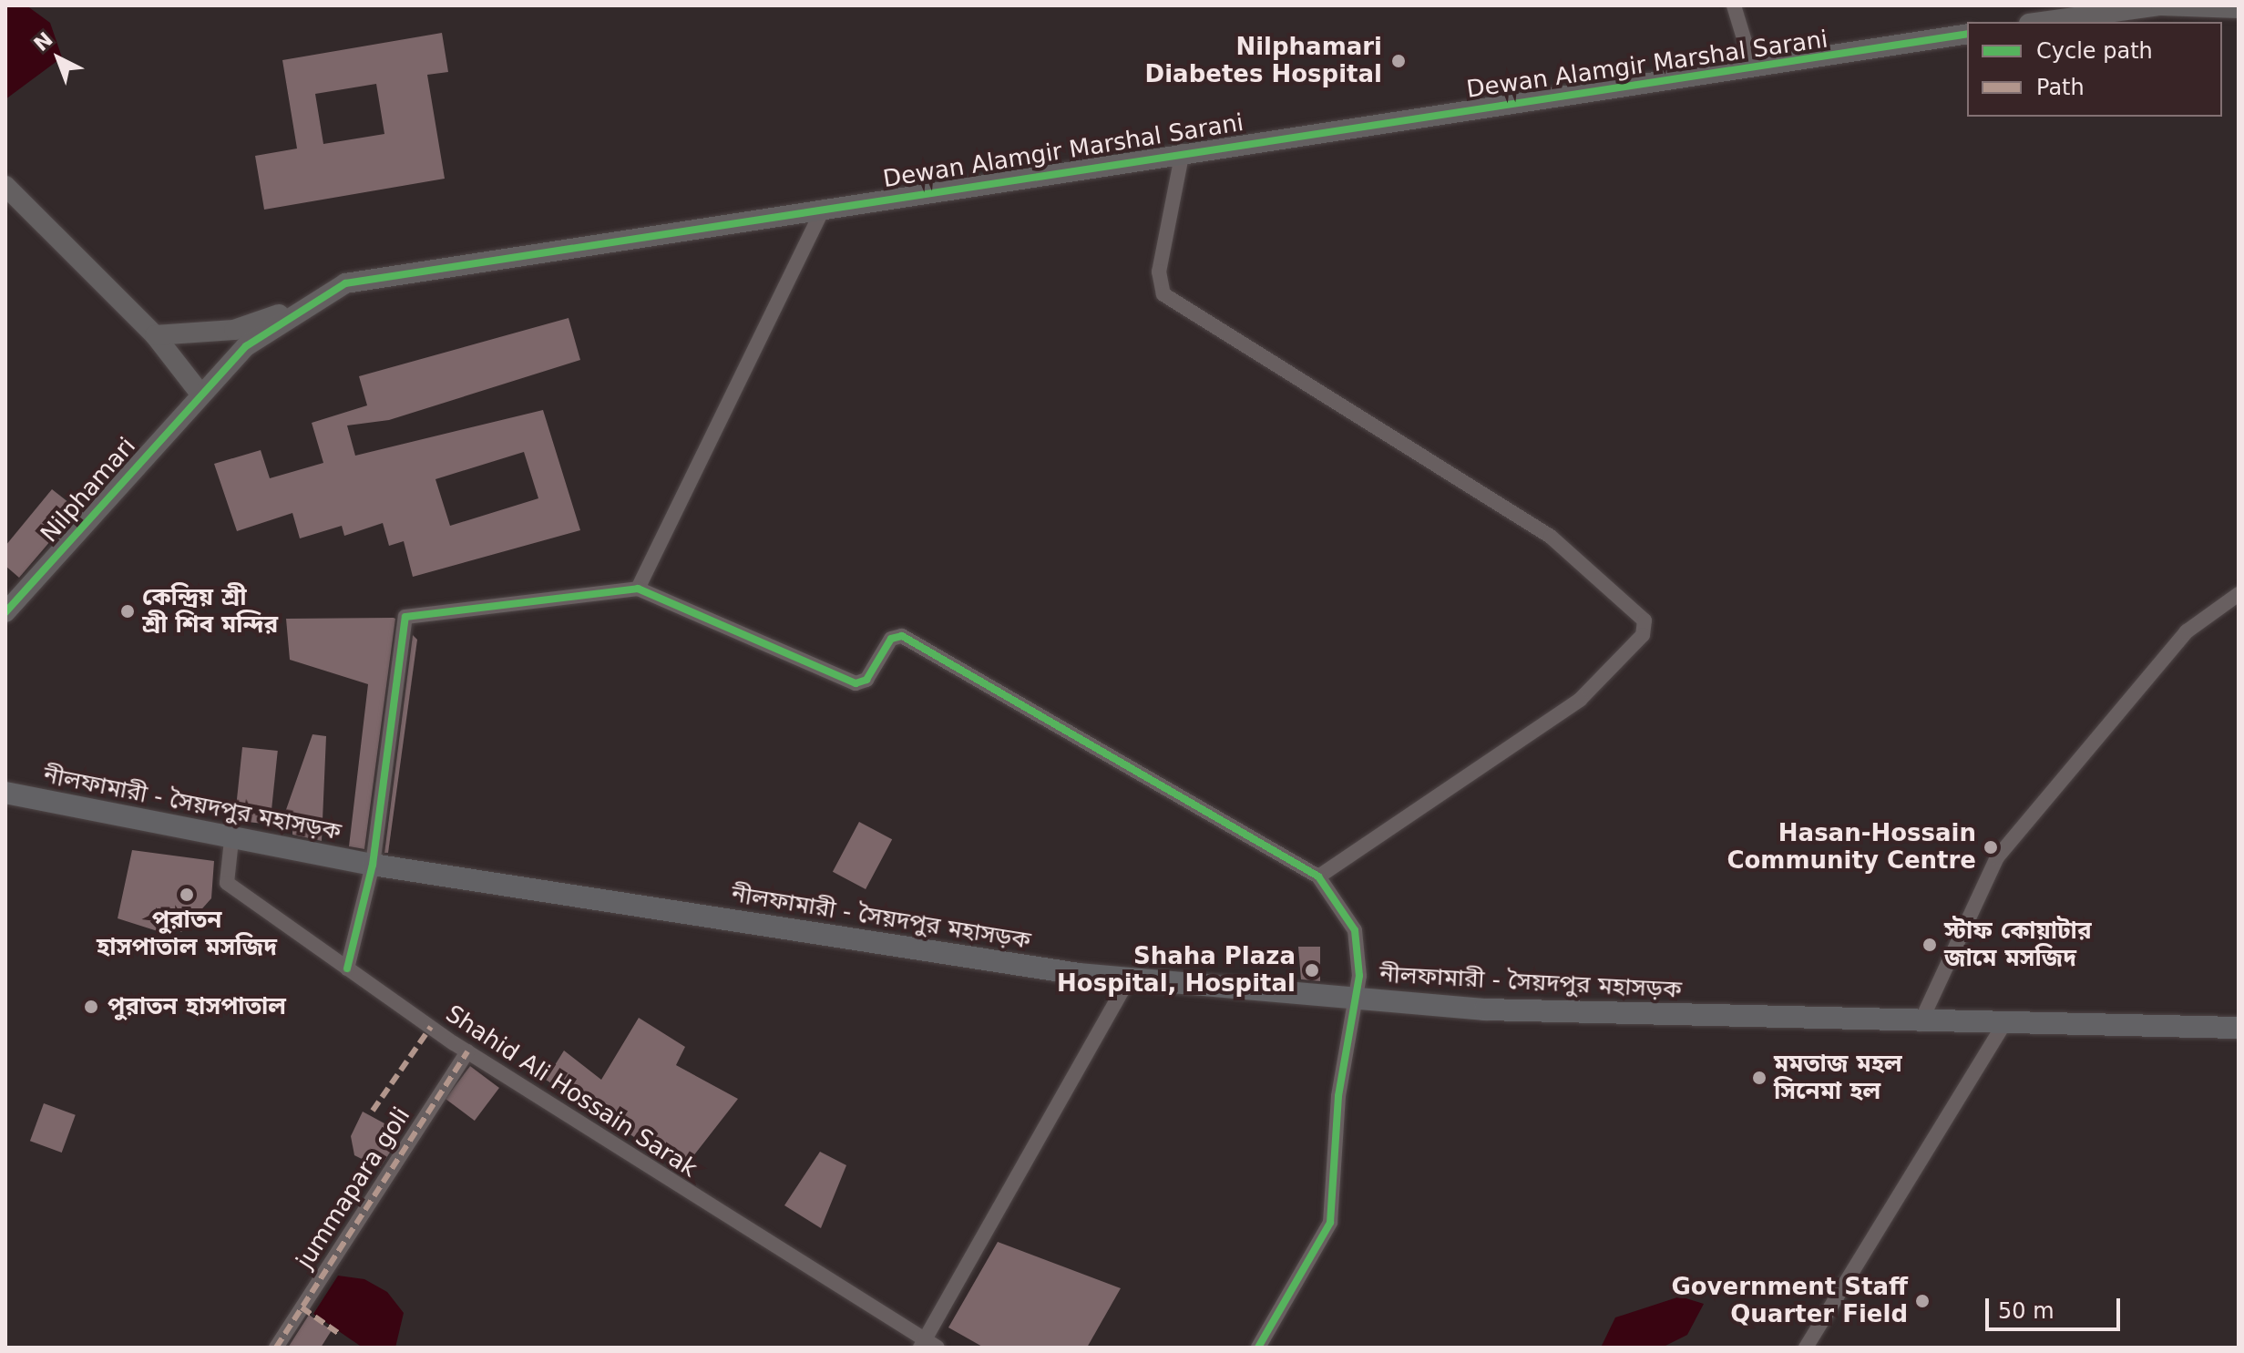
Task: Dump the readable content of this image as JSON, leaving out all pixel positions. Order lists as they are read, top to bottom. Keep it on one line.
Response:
{"streets":{"main road":["নীলফামারী - সৈয়দপুর মহাসড়ক"],"street":["Dewan Alamgir Marshal Sarani","Nilphamari","Shahid Ali Hossain Sarak","jummapara goli"]},"crossings":[["Dewan Alamgir Marshal Sarani","Nilphamari"],["নীলফামারী - সৈয়দপুর মহাসড়ক","Shahid Ali Hossain Sarak"],["Shahid Ali Hossain Sarak","jummapara goli"]],"places":["Nilphamari Diabetes Hospital","কেন্দ্রিয় শ্রী শ্রী শিব মন্দির","Hasan-Hossain Community Centre","পুরাতন হাসপাতাল মসজিদ","স্টাফ কোয়াটার জামে মসজিদ","Shaha Plaza Hospital, Hospital","পুরাতন হাসপাতাল","মমতাজ মহল সিনেমা হল","Government Staff Quarter Field"],"legend":["Cycle path","Path"],"scale_bar":"50 m","north":"top left"}
